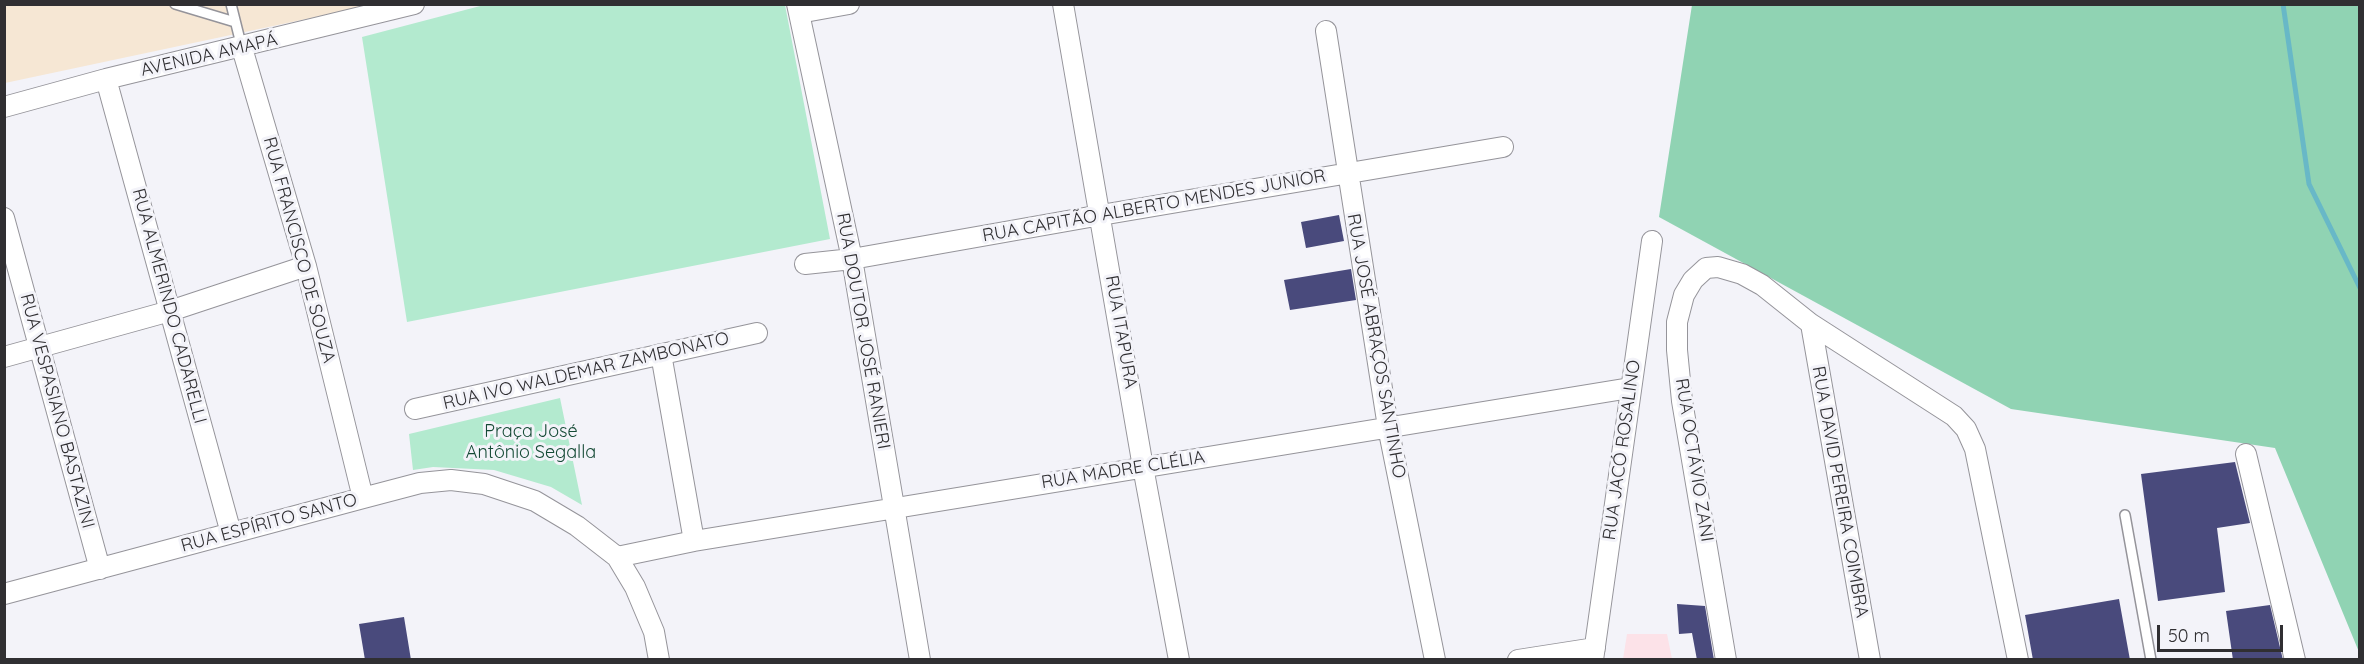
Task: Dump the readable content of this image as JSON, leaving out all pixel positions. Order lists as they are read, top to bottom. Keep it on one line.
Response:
{"streets":{"street":["AVENIDA AMAPÁ","RUA CAPITÃO ALBERTO MENDES JUNIOR","RUA FRANCISCO DE SOUZA","RUA ALMERINDO CADARELLI","RUA DOUTOR JOSÉ RANIERI","RUA ITAPURA","RUA JOSÉ ABRAÇOS SANTINHO","RUA IVO WALDEMAR ZAMBONATO","RUA VESPASIANO BASTAZINI","RUA JACÓ ROSALINO","RUA OCTÁVIO ZANI","RUA MADRE CLÉLIA","RUA DAVID PEREIRA COIMBRA","RUA ESPÍRITO SANTO"]},"crossings":[["AVENIDA AMAPÁ","RUA FRANCISCO DE SOUZA"],["AVENIDA AMAPÁ","RUA ALMERINDO CADARELLI"],["RUA CAPITÃO ALBERTO MENDES JUNIOR","RUA DOUTOR JOSÉ RANIERI"],["RUA CAPITÃO ALBERTO MENDES JUNIOR","RUA ITAPURA"],["RUA CAPITÃO ALBERTO MENDES JUNIOR","RUA JOSÉ ABRAÇOS SANTINHO"],["RUA FRANCISCO DE SOUZA","RUA ESPÍRITO SANTO"],["RUA ALMERINDO CADARELLI","RUA ESPÍRITO SANTO"],["RUA DOUTOR JOSÉ RANIERI","RUA MADRE CLÉLIA"],["RUA ITAPURA","RUA MADRE CLÉLIA"],["RUA JOSÉ ABRAÇOS SANTINHO","RUA MADRE CLÉLIA"],["RUA VESPASIANO BASTAZINI","RUA ESPÍRITO SANTO"],["RUA JACÓ ROSALINO","RUA MADRE CLÉLIA"],["RUA OCTÁVIO ZANI","RUA DAVID PEREIRA COIMBRA"],["RUA MADRE CLÉLIA","RUA ESPÍRITO SANTO"]],"parks":["Praça José Antônio Segalla"],"scale_bar":"50 m"}
